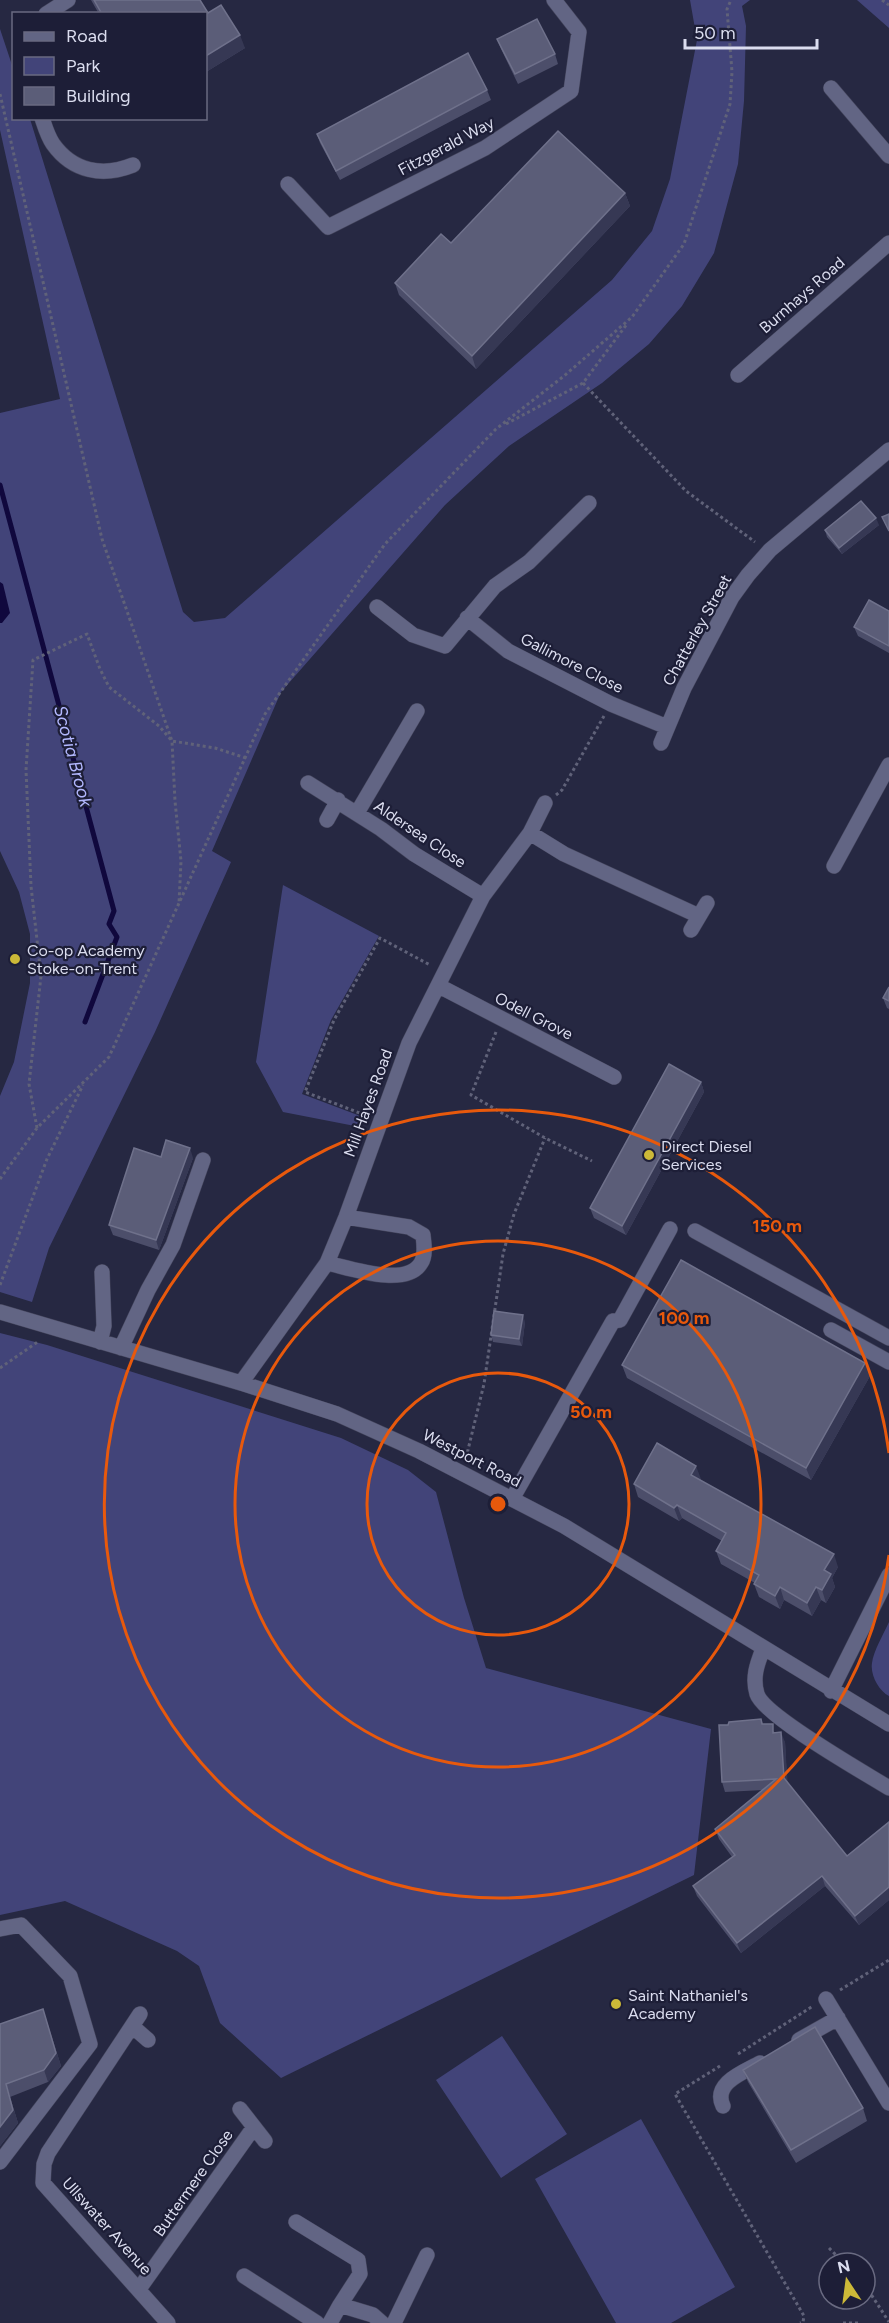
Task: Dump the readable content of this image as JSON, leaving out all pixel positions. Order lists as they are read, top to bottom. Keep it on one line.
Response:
{"streets":{"street":["Fitzgerald Way","Burnhays Road","Chatterley Street","Gallimore Close","Aldersea Close","Odell Grove","Mill Hayes Road","Westport Road","Buttermere Close","Ullswater Avenue"]},"crossings":[["Chatterley Street","Gallimore Close"],["Aldersea Close","Mill Hayes Road"],["Odell Grove","Mill Hayes Road"],["Mill Hayes Road","Westport Road"],["Buttermere Close","Ullswater Avenue"]],"water":["Scotia Brook"],"places":["Co-op Academy Stoke-on-Trent","Direct Diesel Services","Saint Nathaniel's Academy"],"legend":["Road","Park","Building"],"scale_bar":"50 m","north":"top","rings":["150 m","100 m","50 m"]}
